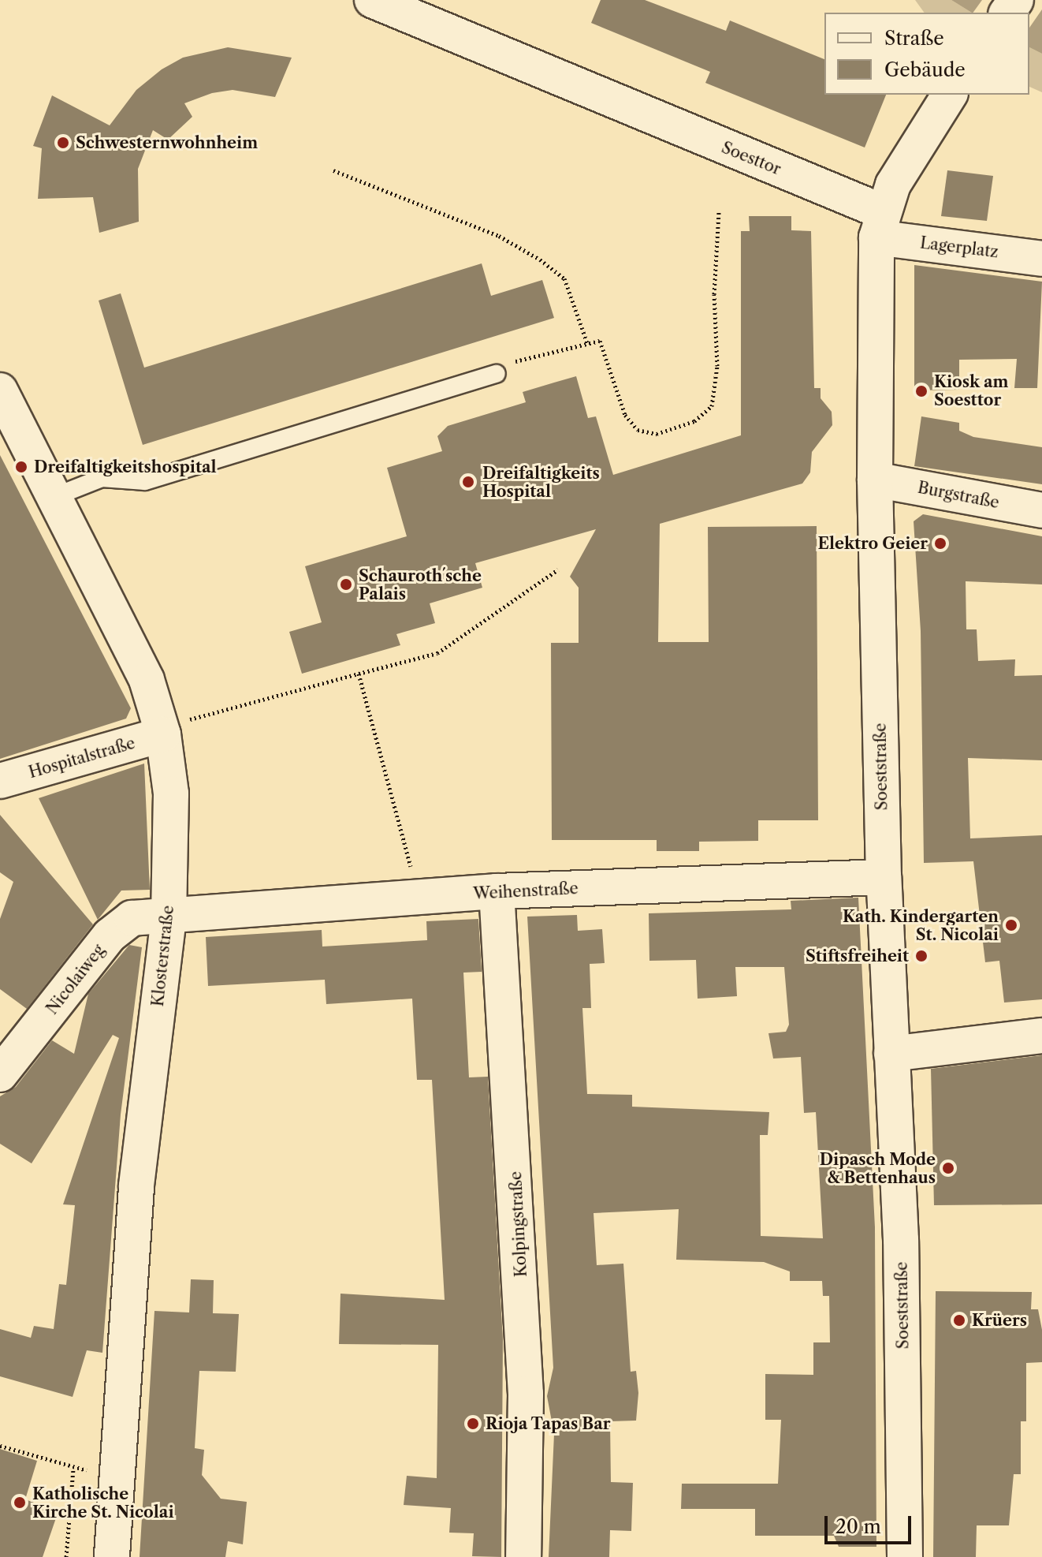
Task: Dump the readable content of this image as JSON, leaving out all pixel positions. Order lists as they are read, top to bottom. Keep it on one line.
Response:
{"streets":{"street":["Soesttor","Lagerplatz","Burgstraße","Hospitalstraße","Soeststraße","Weihenstraße","Klosterstraße","Nicolaiweg","Kolpingstraße"]},"crossings":[["Soesttor","Lagerplatz"],["Burgstraße","Soeststraße"],["Hospitalstraße","Klosterstraße"],["Soeststraße","Weihenstraße"],["Weihenstraße","Klosterstraße"],["Weihenstraße","Nicolaiweg"],["Weihenstraße","Kolpingstraße"],["Klosterstraße","Nicolaiweg"]],"places":["Schwesternwohnheim","Kiosk am Soesttor","Dreifaltigkeitshospital","Dreifaltigkeits Hospital","Elektro Geier","Schauroth´sche Palais","Kath. Kindergarten St. Nicolai","Stiftsfreiheit","Dipasch Mode & Bettenhaus","Krüers","Rioja Tapas Bar","Katholische Kirche St. Nicolai"],"legend":["Straße","Gebäude"],"scale_bar":"20 m"}
